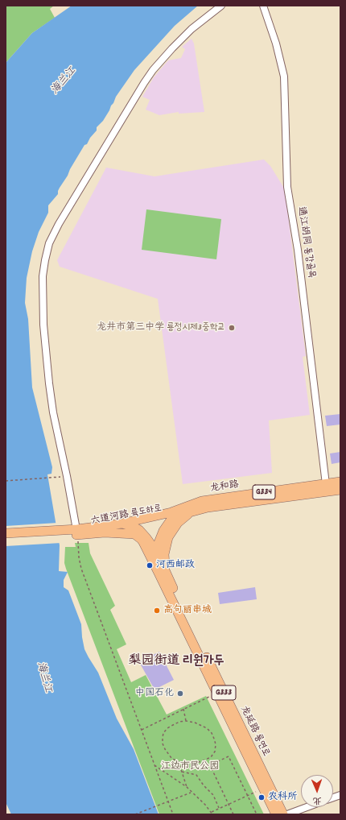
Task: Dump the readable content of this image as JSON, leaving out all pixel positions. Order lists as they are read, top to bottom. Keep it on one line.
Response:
{"streets":{"highway":["龙和路","G334","六道河路 륙도하로","G333","龙延路 룡연로"],"street":["通江胡同 통강골목"]},"crossings":[["通江胡同 통강골목","龙和路"],["龙和路","六道河路 륙도하로"],["龙和路","龙延路 룡연로"],["六道河路 륙도하로","龙延路 룡연로"]],"districts":["梨园街道 리원가두"],"water":["海兰江"],"parks":["江边市民公园"],"places":["龙井市第三中学 룡정시제3중학교","河西邮政","高句丽串城","中国石化","农科所"],"north":"bottom"}
